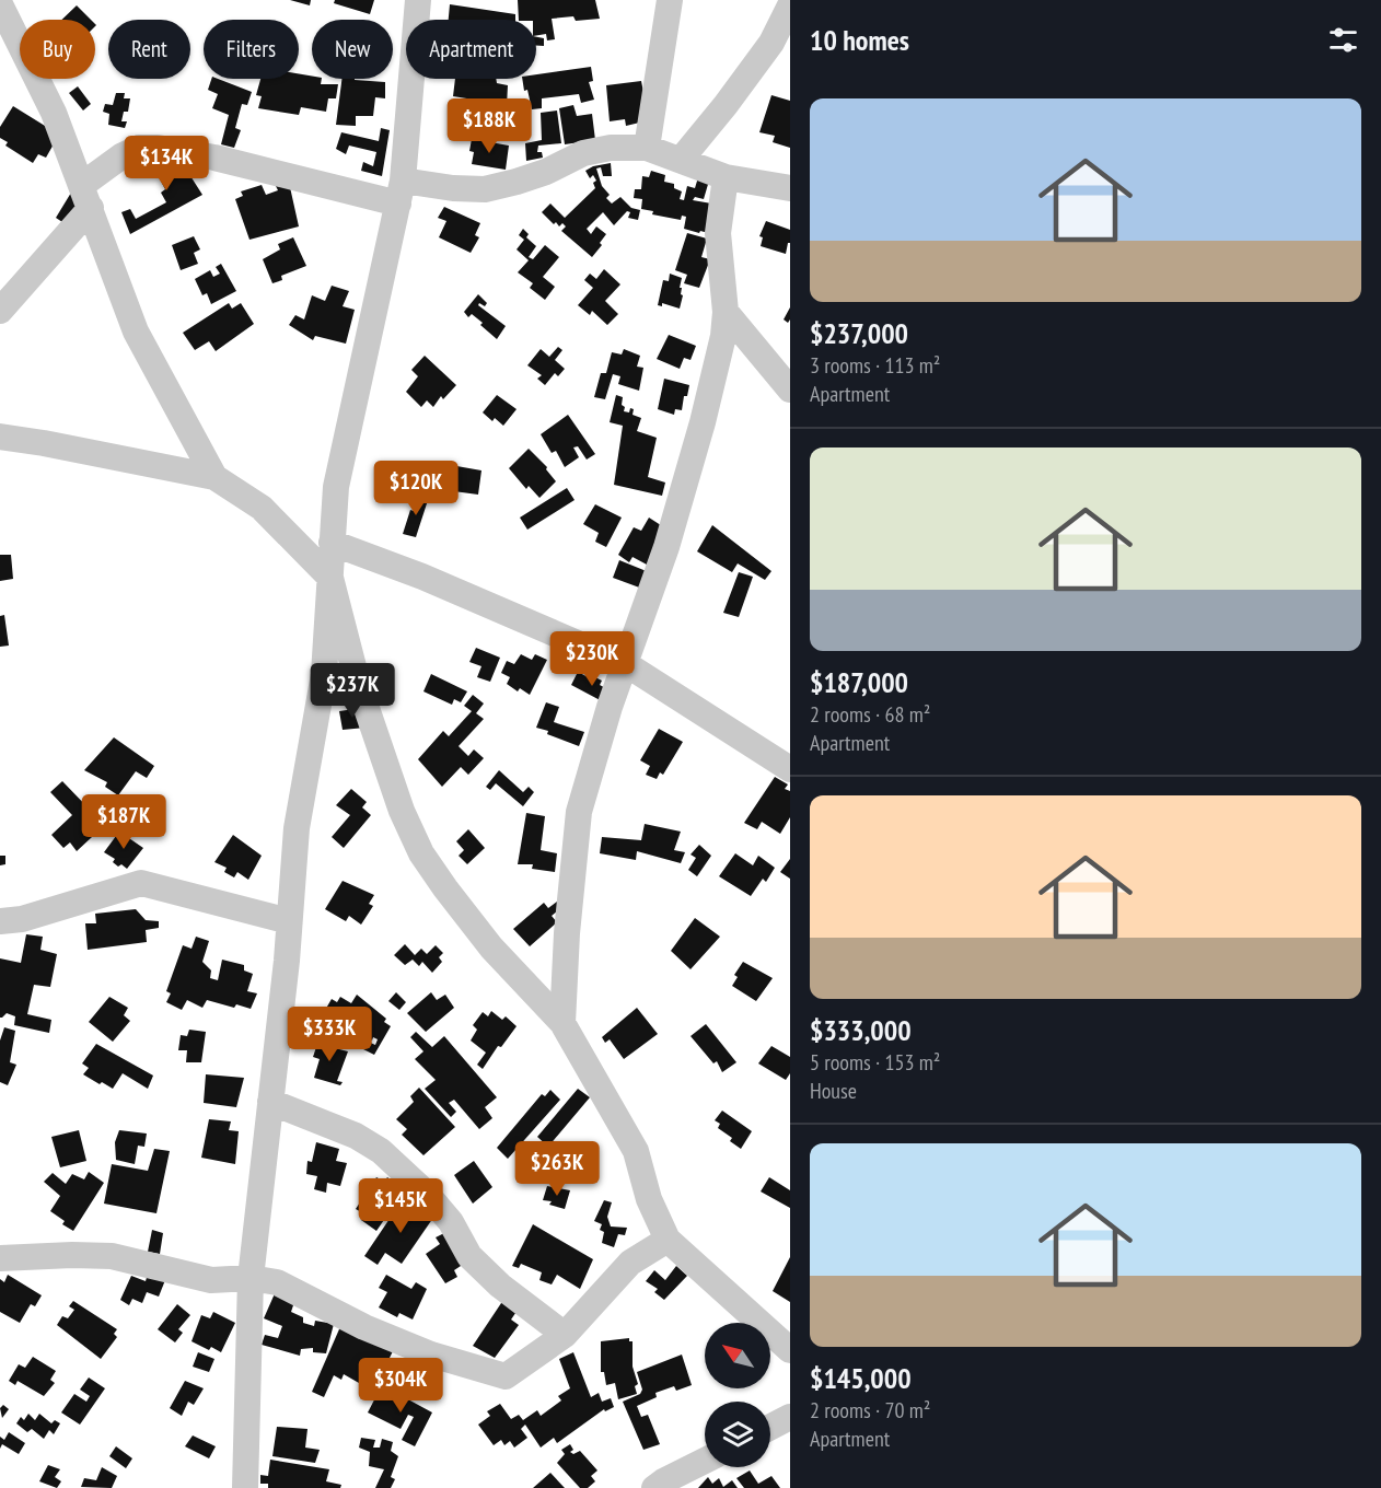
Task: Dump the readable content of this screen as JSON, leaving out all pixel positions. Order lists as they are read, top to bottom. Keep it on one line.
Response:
{"north":"top left","page":{"heading":"10 homes","chip":["Buy","Rent","Filters","New","Apartment"],"list":[{"name":"$237,000","note":"3 rooms · 113 m² · Apartment"},{"name":"$187,000","note":"2 rooms · 68 m² · Apartment"},{"name":"$333,000","note":"5 rooms · 153 m² · House"},{"name":"$145,000","note":"2 rooms · 70 m² · Apartment"}],"price":["$188K","$134K","$120K","$230K","$237K","$187K","$333K","$263K","$145K","$304K"]}}
